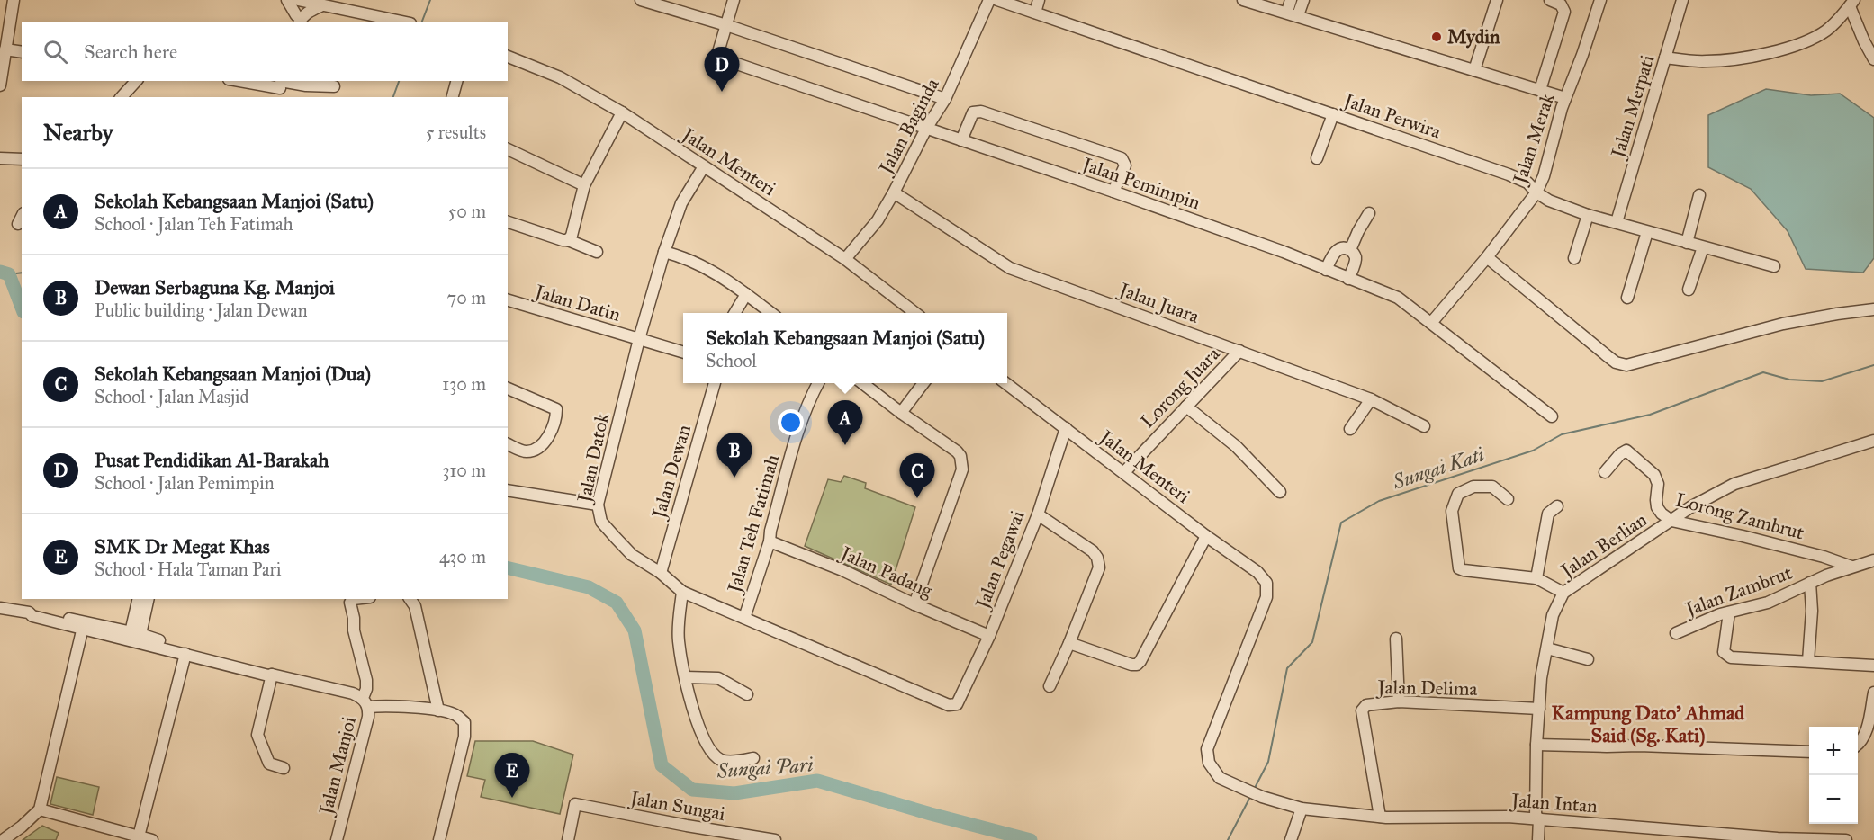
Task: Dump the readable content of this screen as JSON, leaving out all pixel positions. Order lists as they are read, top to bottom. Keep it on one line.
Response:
{"streets":{"street":["Jalan Merpati","Jalan Perwira","Jalan Baginda","Jalan Merak","Jalan Menteri","Jalan Pemimpin","Jalan Datin","Jalan Juara","Lorong Juara","Jalan Datok","Jalan Dewan","Lorong Zambrut","Jalan Teh Fatimah","Jalan Berlian","Jalan Pegawai","Jalan Padang","Jalan Zambrut","Jalan Delima","Jalan Manjoi","Jalan Intan","Jalan Sungai"]},"crossings":[["Jalan Merpati","Jalan Perwira"],["Jalan Perwira","Jalan Merak"],["Jalan Baginda","Jalan Menteri"],["Jalan Baginda","Jalan Pemimpin"],["Jalan Baginda","Jalan Juara"],["Jalan Merak","Jalan Pemimpin"],["Jalan Menteri","Lorong Juara"],["Jalan Menteri","Jalan Datok"],["Jalan Menteri","Jalan Pegawai"],["Jalan Menteri","Jalan Intan"],["Jalan Datin","Jalan Datok"],["Jalan Juara","Lorong Juara"],["Jalan Datok","Jalan Dewan"],["Jalan Datok","Jalan Teh Fatimah"],["Jalan Datok","Jalan Pegawai"],["Lorong Zambrut","Jalan Berlian"],["Lorong Zambrut","Jalan Zambrut"],["Jalan Teh Fatimah","Jalan Padang"],["Jalan Berlian","Jalan Delima"],["Jalan Berlian","Jalan Intan"],["Jalan Pegawai","Jalan Padang"],["Jalan Delima","Jalan Intan"]],"districts":["Kampung Dato' Ahmad Said (Sg. Kati)"],"water":["Sungai Kati","Sungai Pari"],"places":["Mydin"],"page":{"search":"Search here","pins":["D","A","B","C","E"],"heading":["Nearby","5 results"],"list":[{"mark":"A","name":"Sekolah Kebangsaan Manjoi (Satu)","note":"School · Jalan Teh Fatimah","value":"50 m"},{"mark":"B","name":"Dewan Serbaguna Kg. Manjoi","note":"Public building · Jalan Dewan","value":"70 m"},{"mark":"C","name":"Sekolah Kebangsaan Manjoi (Dua)","note":"School · Jalan Masjid","value":"130 m"},{"mark":"D","name":"Pusat Pendidikan Al-Barakah","note":"School · Jalan Pemimpin","value":"310 m"},{"mark":"E","name":"SMK Dr Megat Khas","note":"School · Hala Taman Pari","value":"430 m"}],"popup":["Sekolah Kebangsaan Manjoi (Satu)","School"],"map_buttons":["+","−"]}}
